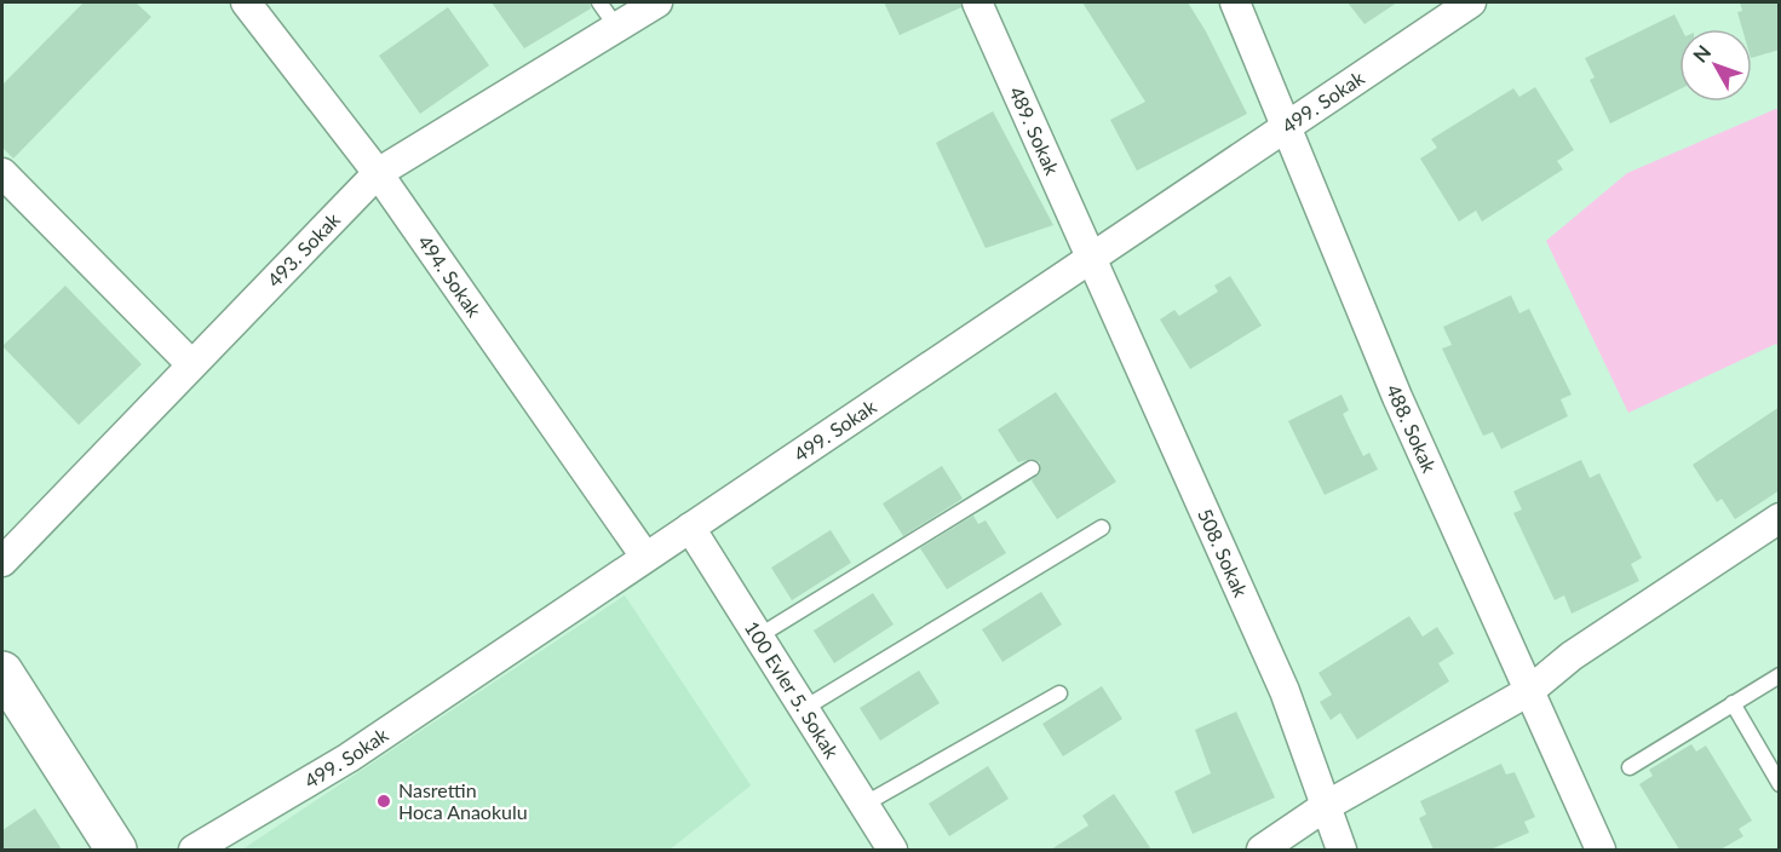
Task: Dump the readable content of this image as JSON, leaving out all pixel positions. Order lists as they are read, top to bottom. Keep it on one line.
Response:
{"streets":{"street":["499. Sokak","489. Sokak","493. Sokak","494. Sokak","488. Sokak","508. Sokak","100 Evler 5. Sokak"]},"crossings":[["499. Sokak","489. Sokak"],["499. Sokak","494. Sokak"],["499. Sokak","488. Sokak"],["499. Sokak","508. Sokak"],["499. Sokak","100 Evler 5. Sokak"],["489. Sokak","508. Sokak"],["493. Sokak","494. Sokak"]],"places":["Nasrettin Hoca Anaokulu"],"north":"top left"}
